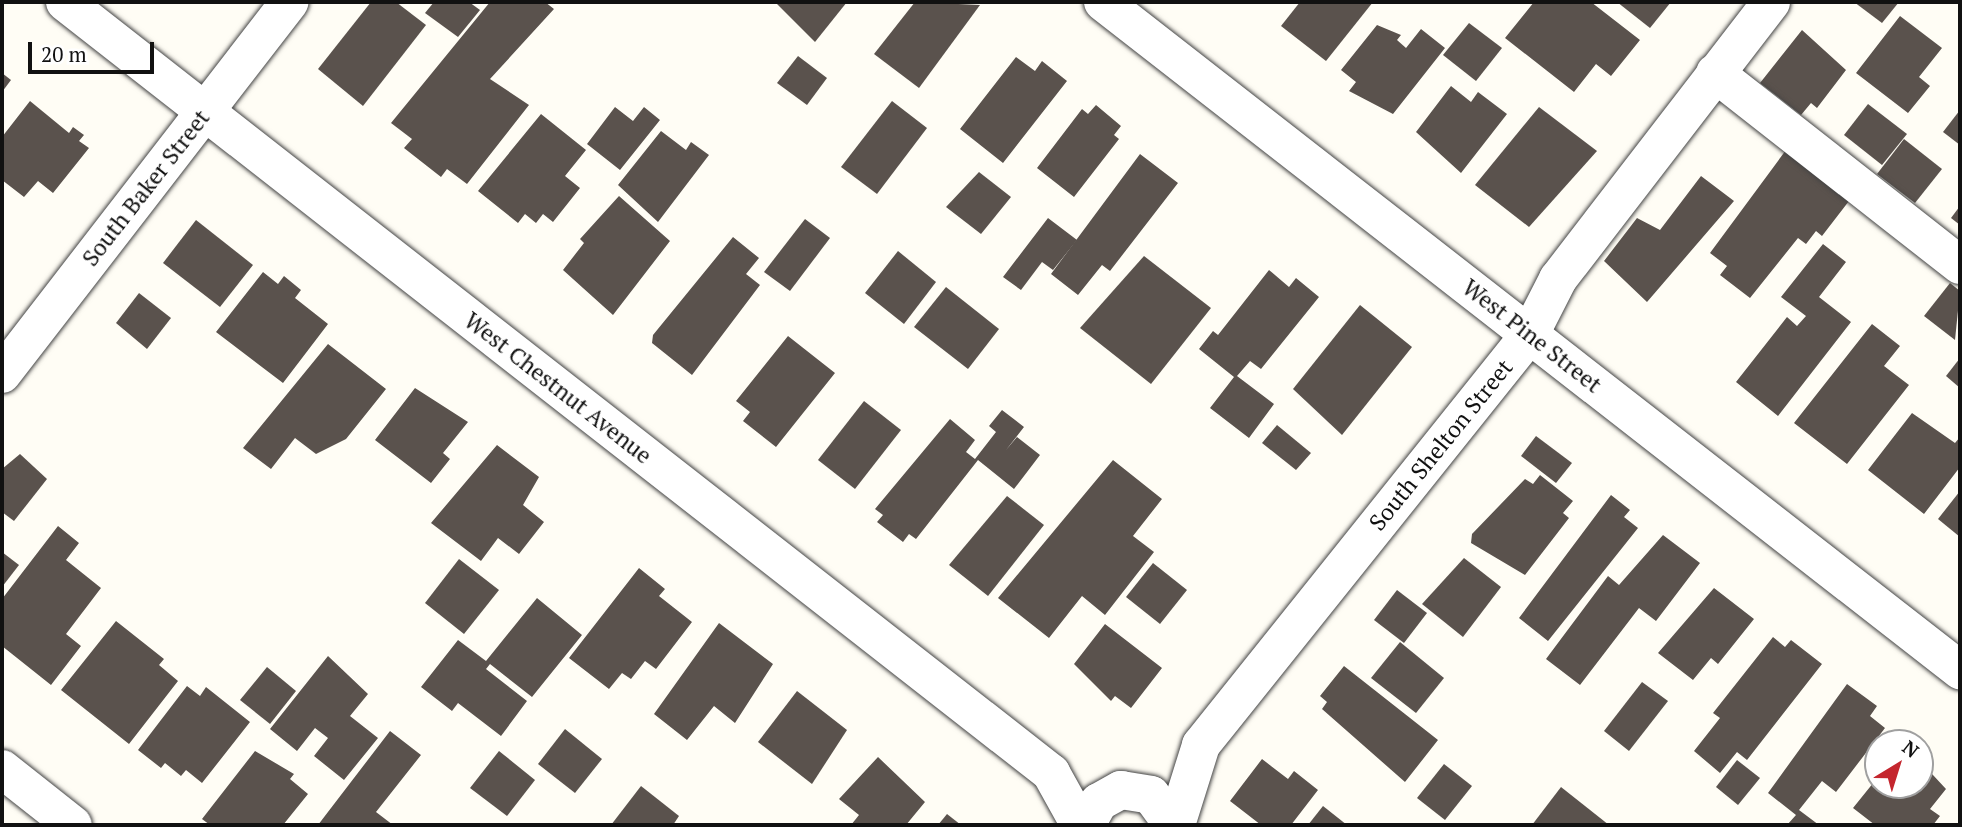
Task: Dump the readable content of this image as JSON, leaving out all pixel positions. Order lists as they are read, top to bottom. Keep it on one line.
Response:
{"streets":{"street":["South Baker Street","West Pine Street","West Chestnut Avenue","South Shelton Street"]},"crossings":[["South Baker Street","West Chestnut Avenue"],["West Pine Street","South Shelton Street"],["West Chestnut Avenue","South Shelton Street"]],"scale_bar":"20 m","north":"top right"}
